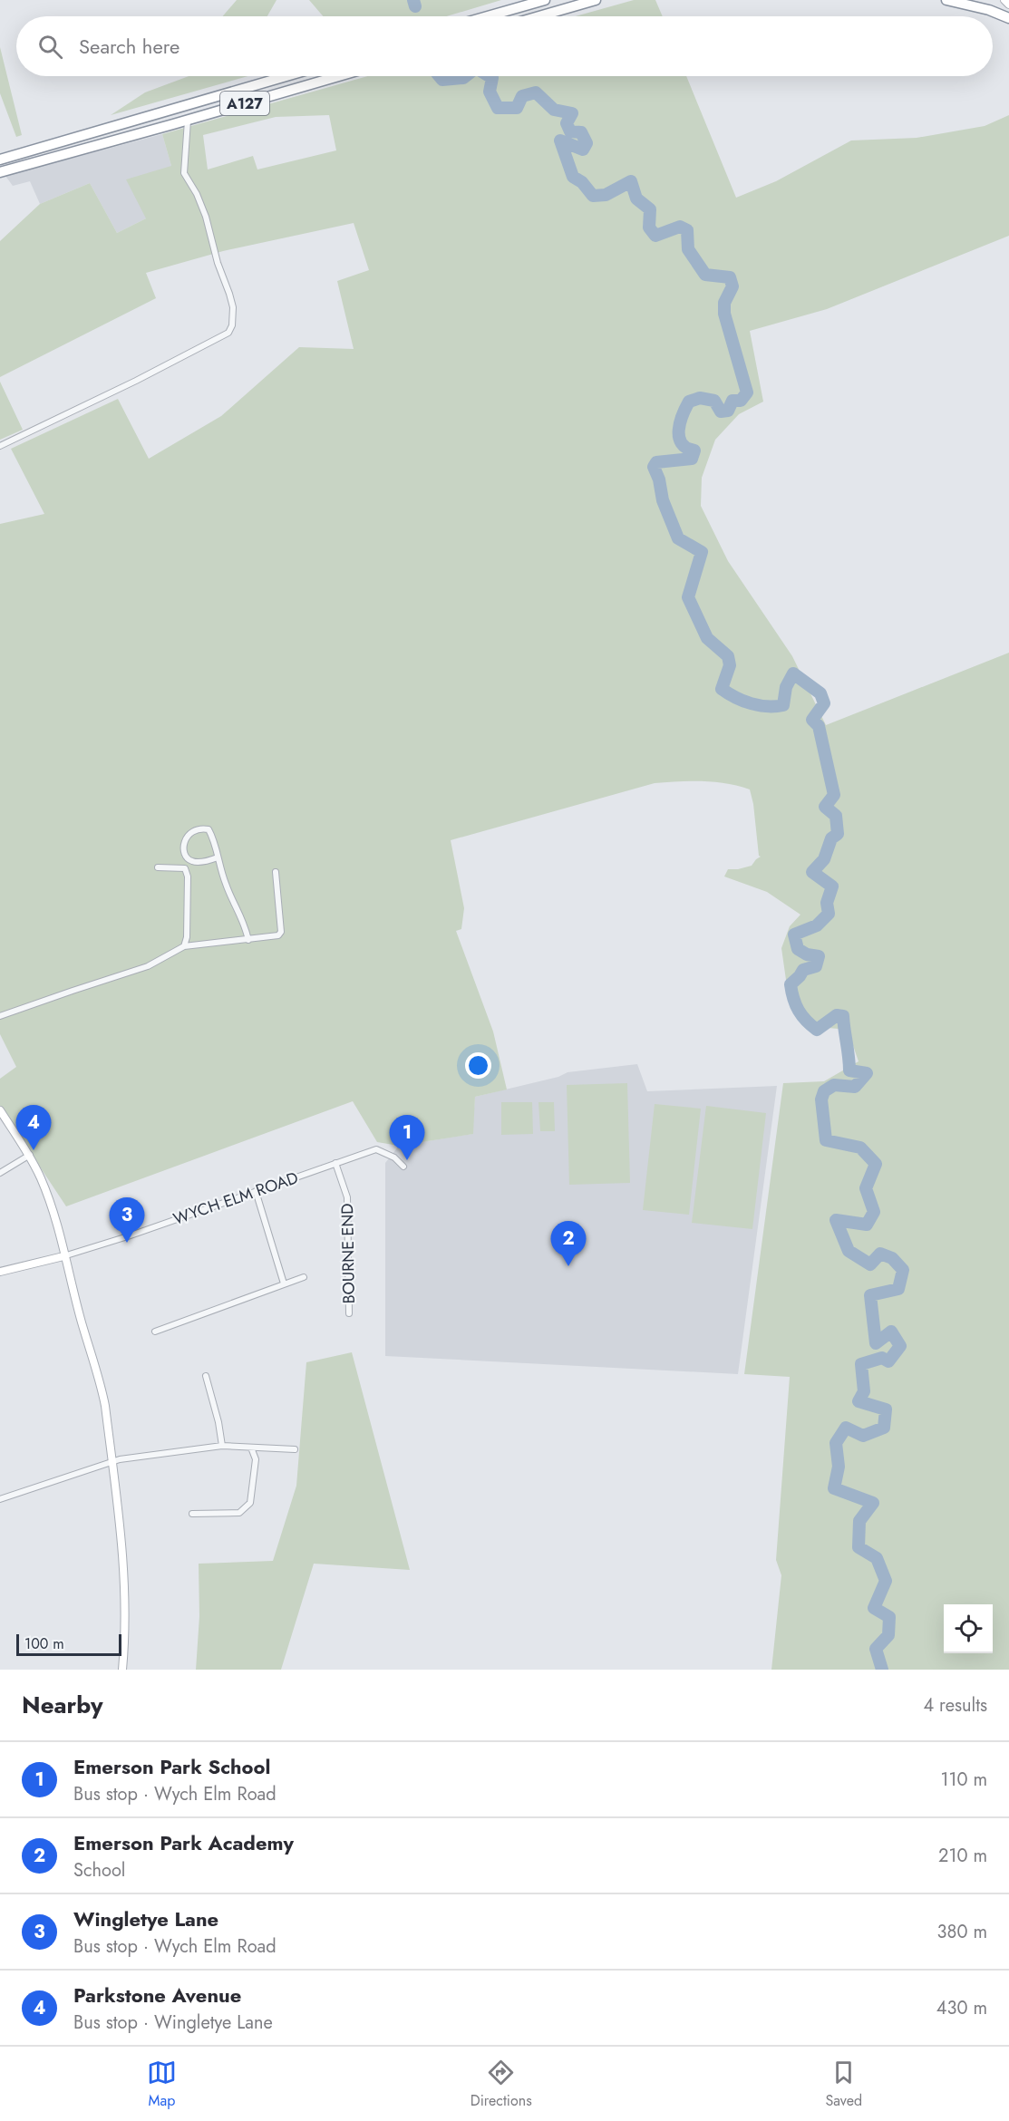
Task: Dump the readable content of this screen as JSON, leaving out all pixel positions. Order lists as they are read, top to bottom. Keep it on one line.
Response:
{"streets":{"highway":["A127"],"street":["WYCH ELM ROAD","BOURNE END"]},"crossings":[["WYCH ELM ROAD","BOURNE END"]],"scale_bar":"100 m","page":{"search":"Search here","pins":["4","1","3","2"],"scale":"100 m","heading":["Nearby","4 results"],"list":[{"mark":"1","name":"Emerson Park School","note":"Bus stop · Wych Elm Road","value":"110 m"},{"mark":"2","name":"Emerson Park Academy","note":"School","value":"210 m"},{"mark":"3","name":"Wingletye Lane","note":"Bus stop · Wych Elm Road","value":"380 m"},{"mark":"4","name":"Parkstone Avenue","note":"Bus stop · Wingletye Lane","value":"430 m"}],"nav":["Map","Directions","Saved"]}}
